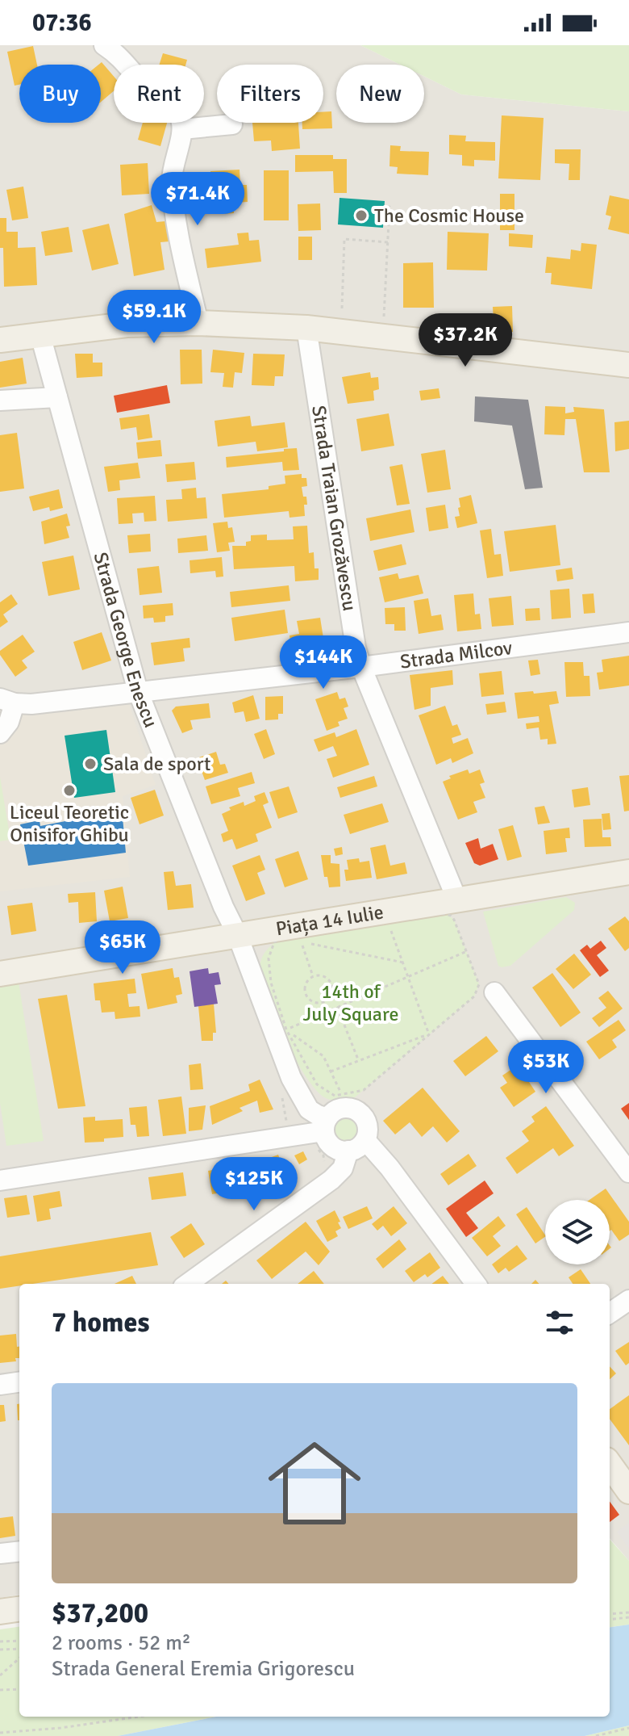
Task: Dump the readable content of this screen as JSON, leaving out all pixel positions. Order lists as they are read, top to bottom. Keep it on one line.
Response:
{"streets":{"main road":["Piața 14 Iulie"],"street":["Strada Traian Grozăvescu","Strada George Enescu","Strada Milcov"]},"crossings":[["Strada Traian Grozăvescu","Strada Milcov"],["Strada Traian Grozăvescu","Piața 14 Iulie"],["Strada George Enescu","Strada Milcov"],["Strada George Enescu","Piața 14 Iulie"]],"parks":["14th of July Square"],"places":["The Cosmic House","Sala de sport","Liceul Teoretic Onisifor Ghibu"],"page":{"status":"07:36","chip":["Buy","Rent","Filters","New"],"price":["$71.4K","$59.1K","$37.2K","$144K","$65K","$53K","$125K"],"heading":"7 homes","list":[{"name":"$37,200","note":"2 rooms · 52 m² · Strada General Eremia Grigorescu"}]}}
